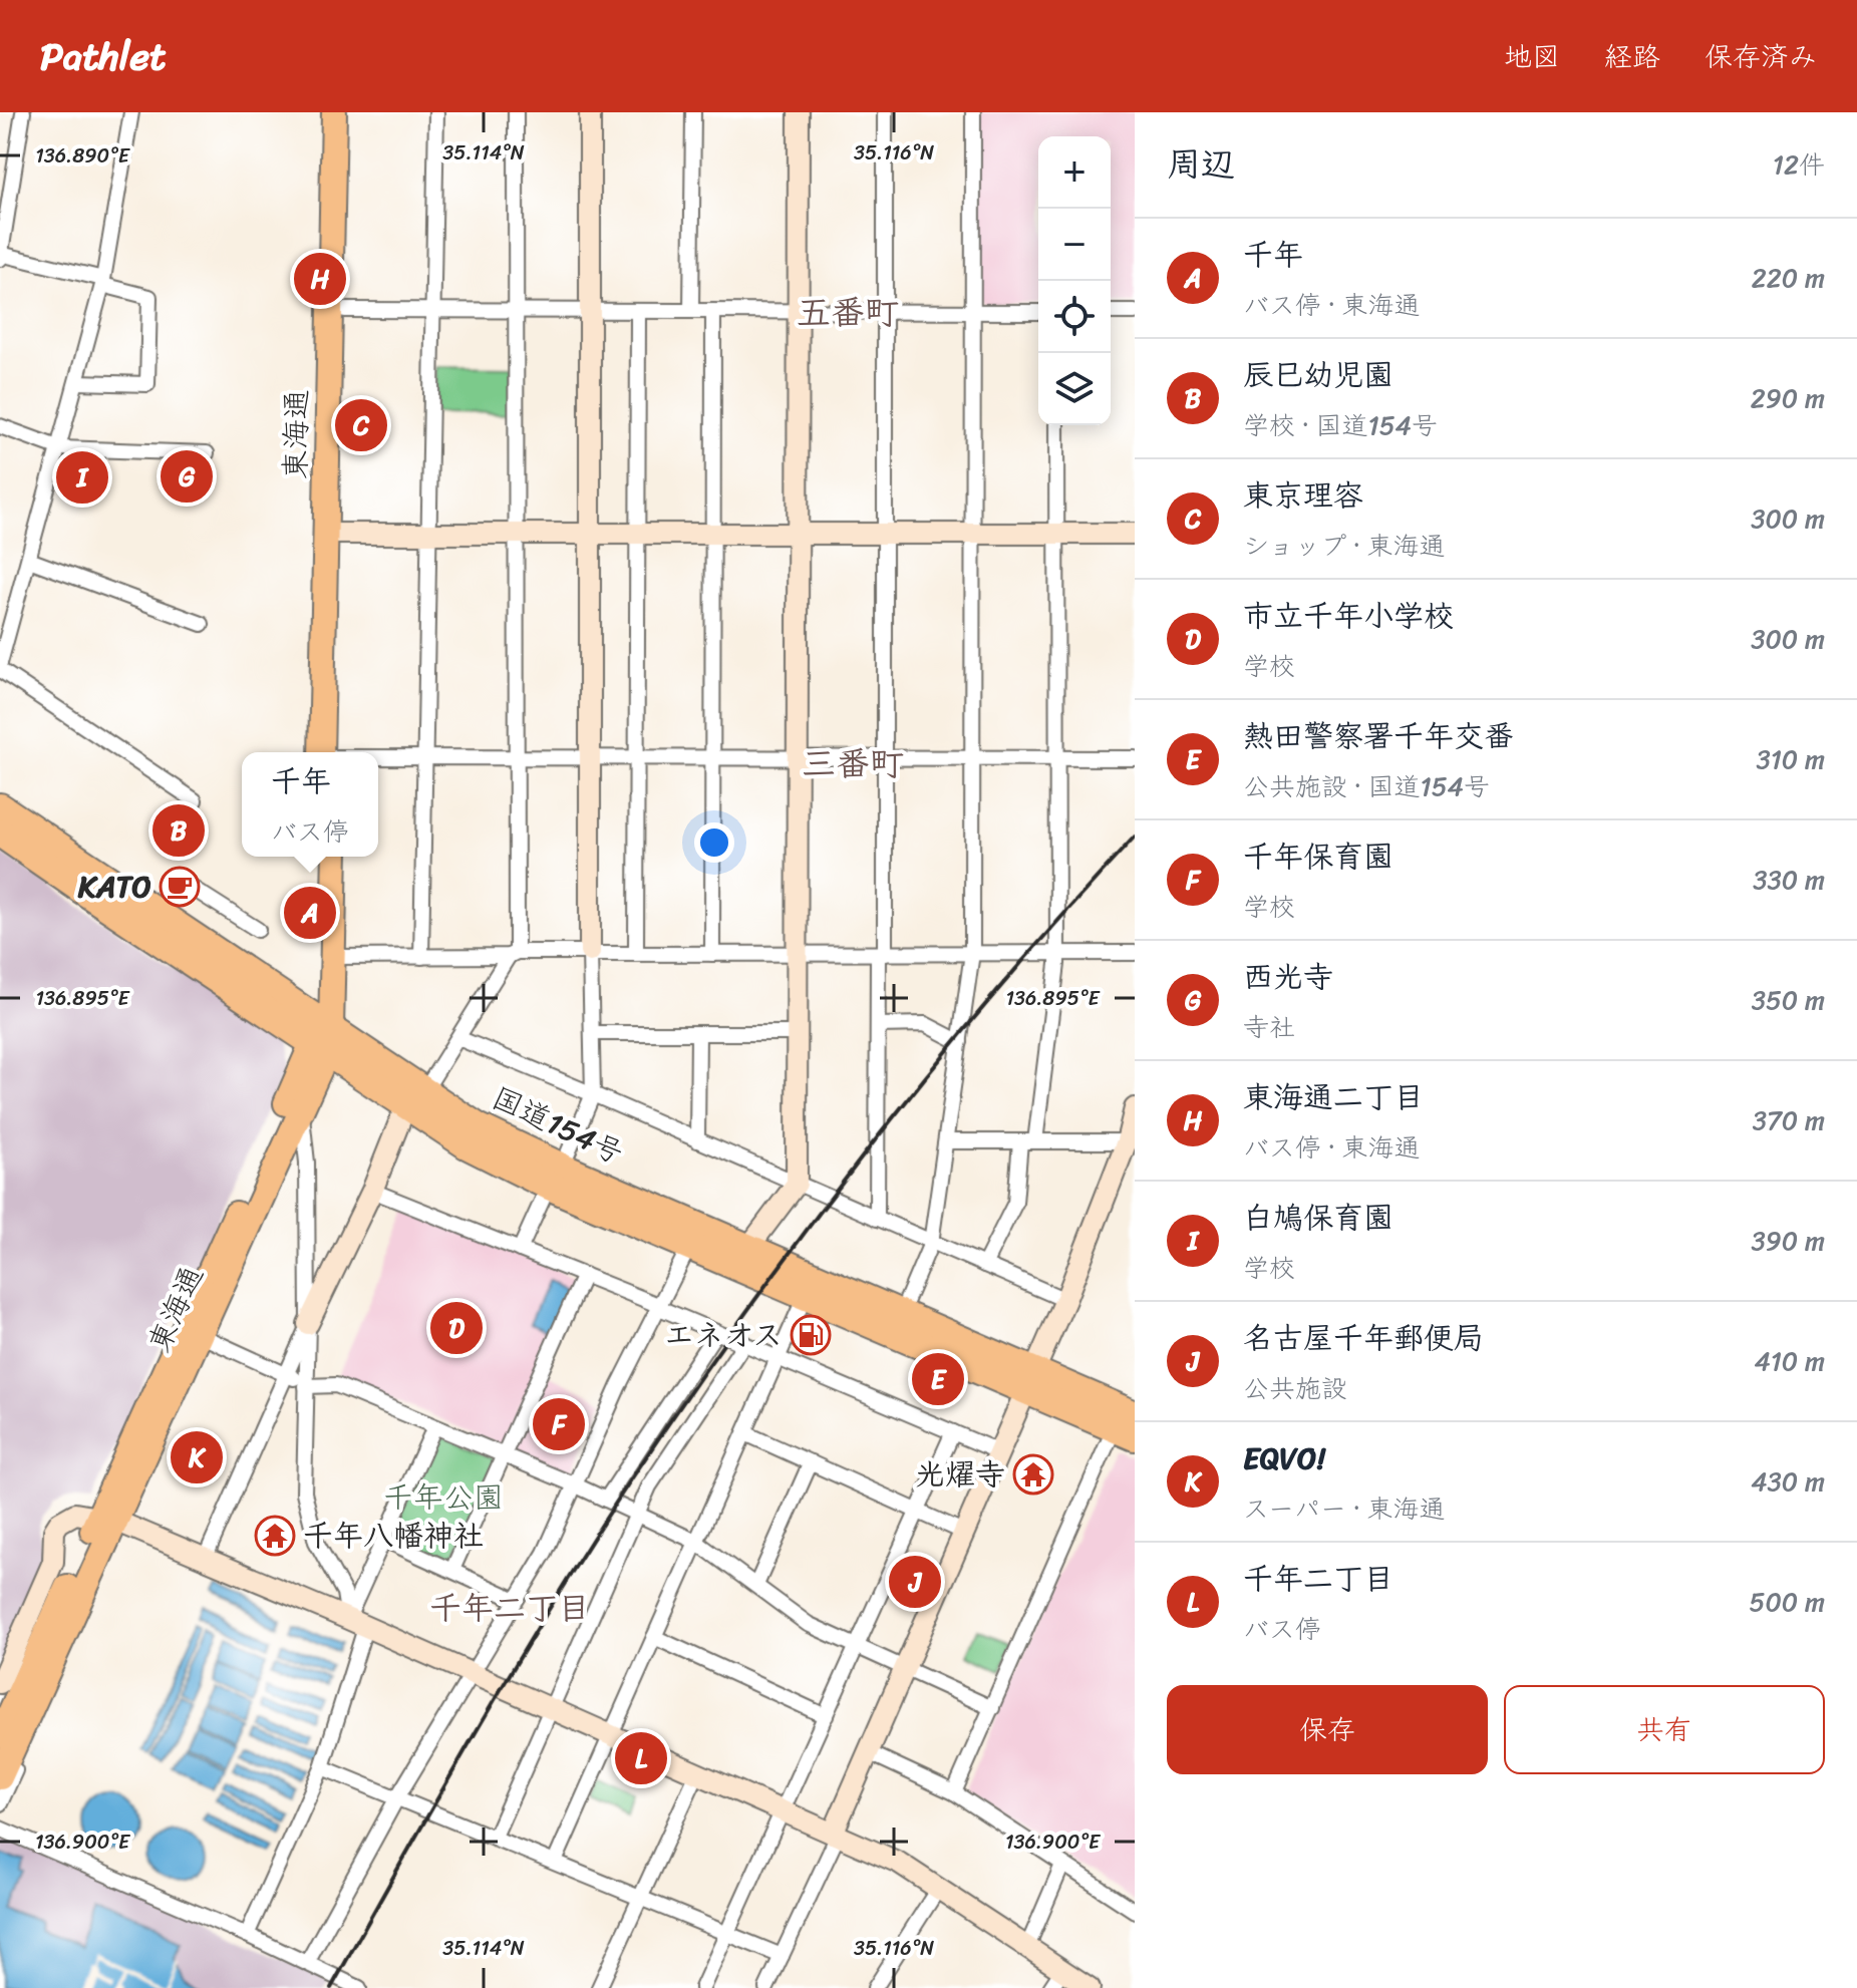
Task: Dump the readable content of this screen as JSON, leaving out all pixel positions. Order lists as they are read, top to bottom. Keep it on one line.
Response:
{"streets":{"highway":["国道154号"],"main road":["東海通"]},"crossings":[["東海通","国道154号"]],"districts":["五番町","三番町","千年二丁目"],"parks":["千年公園"],"places":{"cafe":["KATO"],"fuel station":["エネオス"],"temple":["光燿寺","千年八幡神社"]},"page":{"header":"Pathlet","nav":["地図","経路","保存済み"],"heading":["周辺","12件"],"map_buttons":["+","−"],"list":[{"mark":"A","name":"千年","note":"バス停 · 東海通","value":"220 m"},{"mark":"B","name":"辰巳幼児園","note":"学校 · 国道154号","value":"290 m"},{"mark":"C","name":"東京理容","note":"ショップ · 東海通","value":"300 m"},{"mark":"D","name":"市立千年小学校","note":"学校","value":"300 m"},{"mark":"E","name":"熱田警察署千年交番","note":"公共施設 · 国道154号","value":"310 m"},{"mark":"F","name":"千年保育園","note":"学校","value":"330 m"},{"mark":"G","name":"西光寺","note":"寺社","value":"350 m"},{"mark":"H","name":"東海通二丁目","note":"バス停 · 東海通","value":"370 m"},{"mark":"I","name":"白鳩保育園","note":"学校","value":"390 m"},{"mark":"J","name":"名古屋千年郵便局","note":"公共施設","value":"410 m"},{"mark":"K","name":"EQVO!","note":"スーパー · 東海通","value":"430 m"},{"mark":"L","name":"千年二丁目","note":"バス停","value":"500 m"}],"pins":["H","C","G","I","B","A","D","E","F","K","J","L"],"popup":["千年","バス停"],"buttons":["保存","共有"]},"coordinates":["35.114°N","35.116°N","136.890°E","136.895°E","136.900°E"]}
